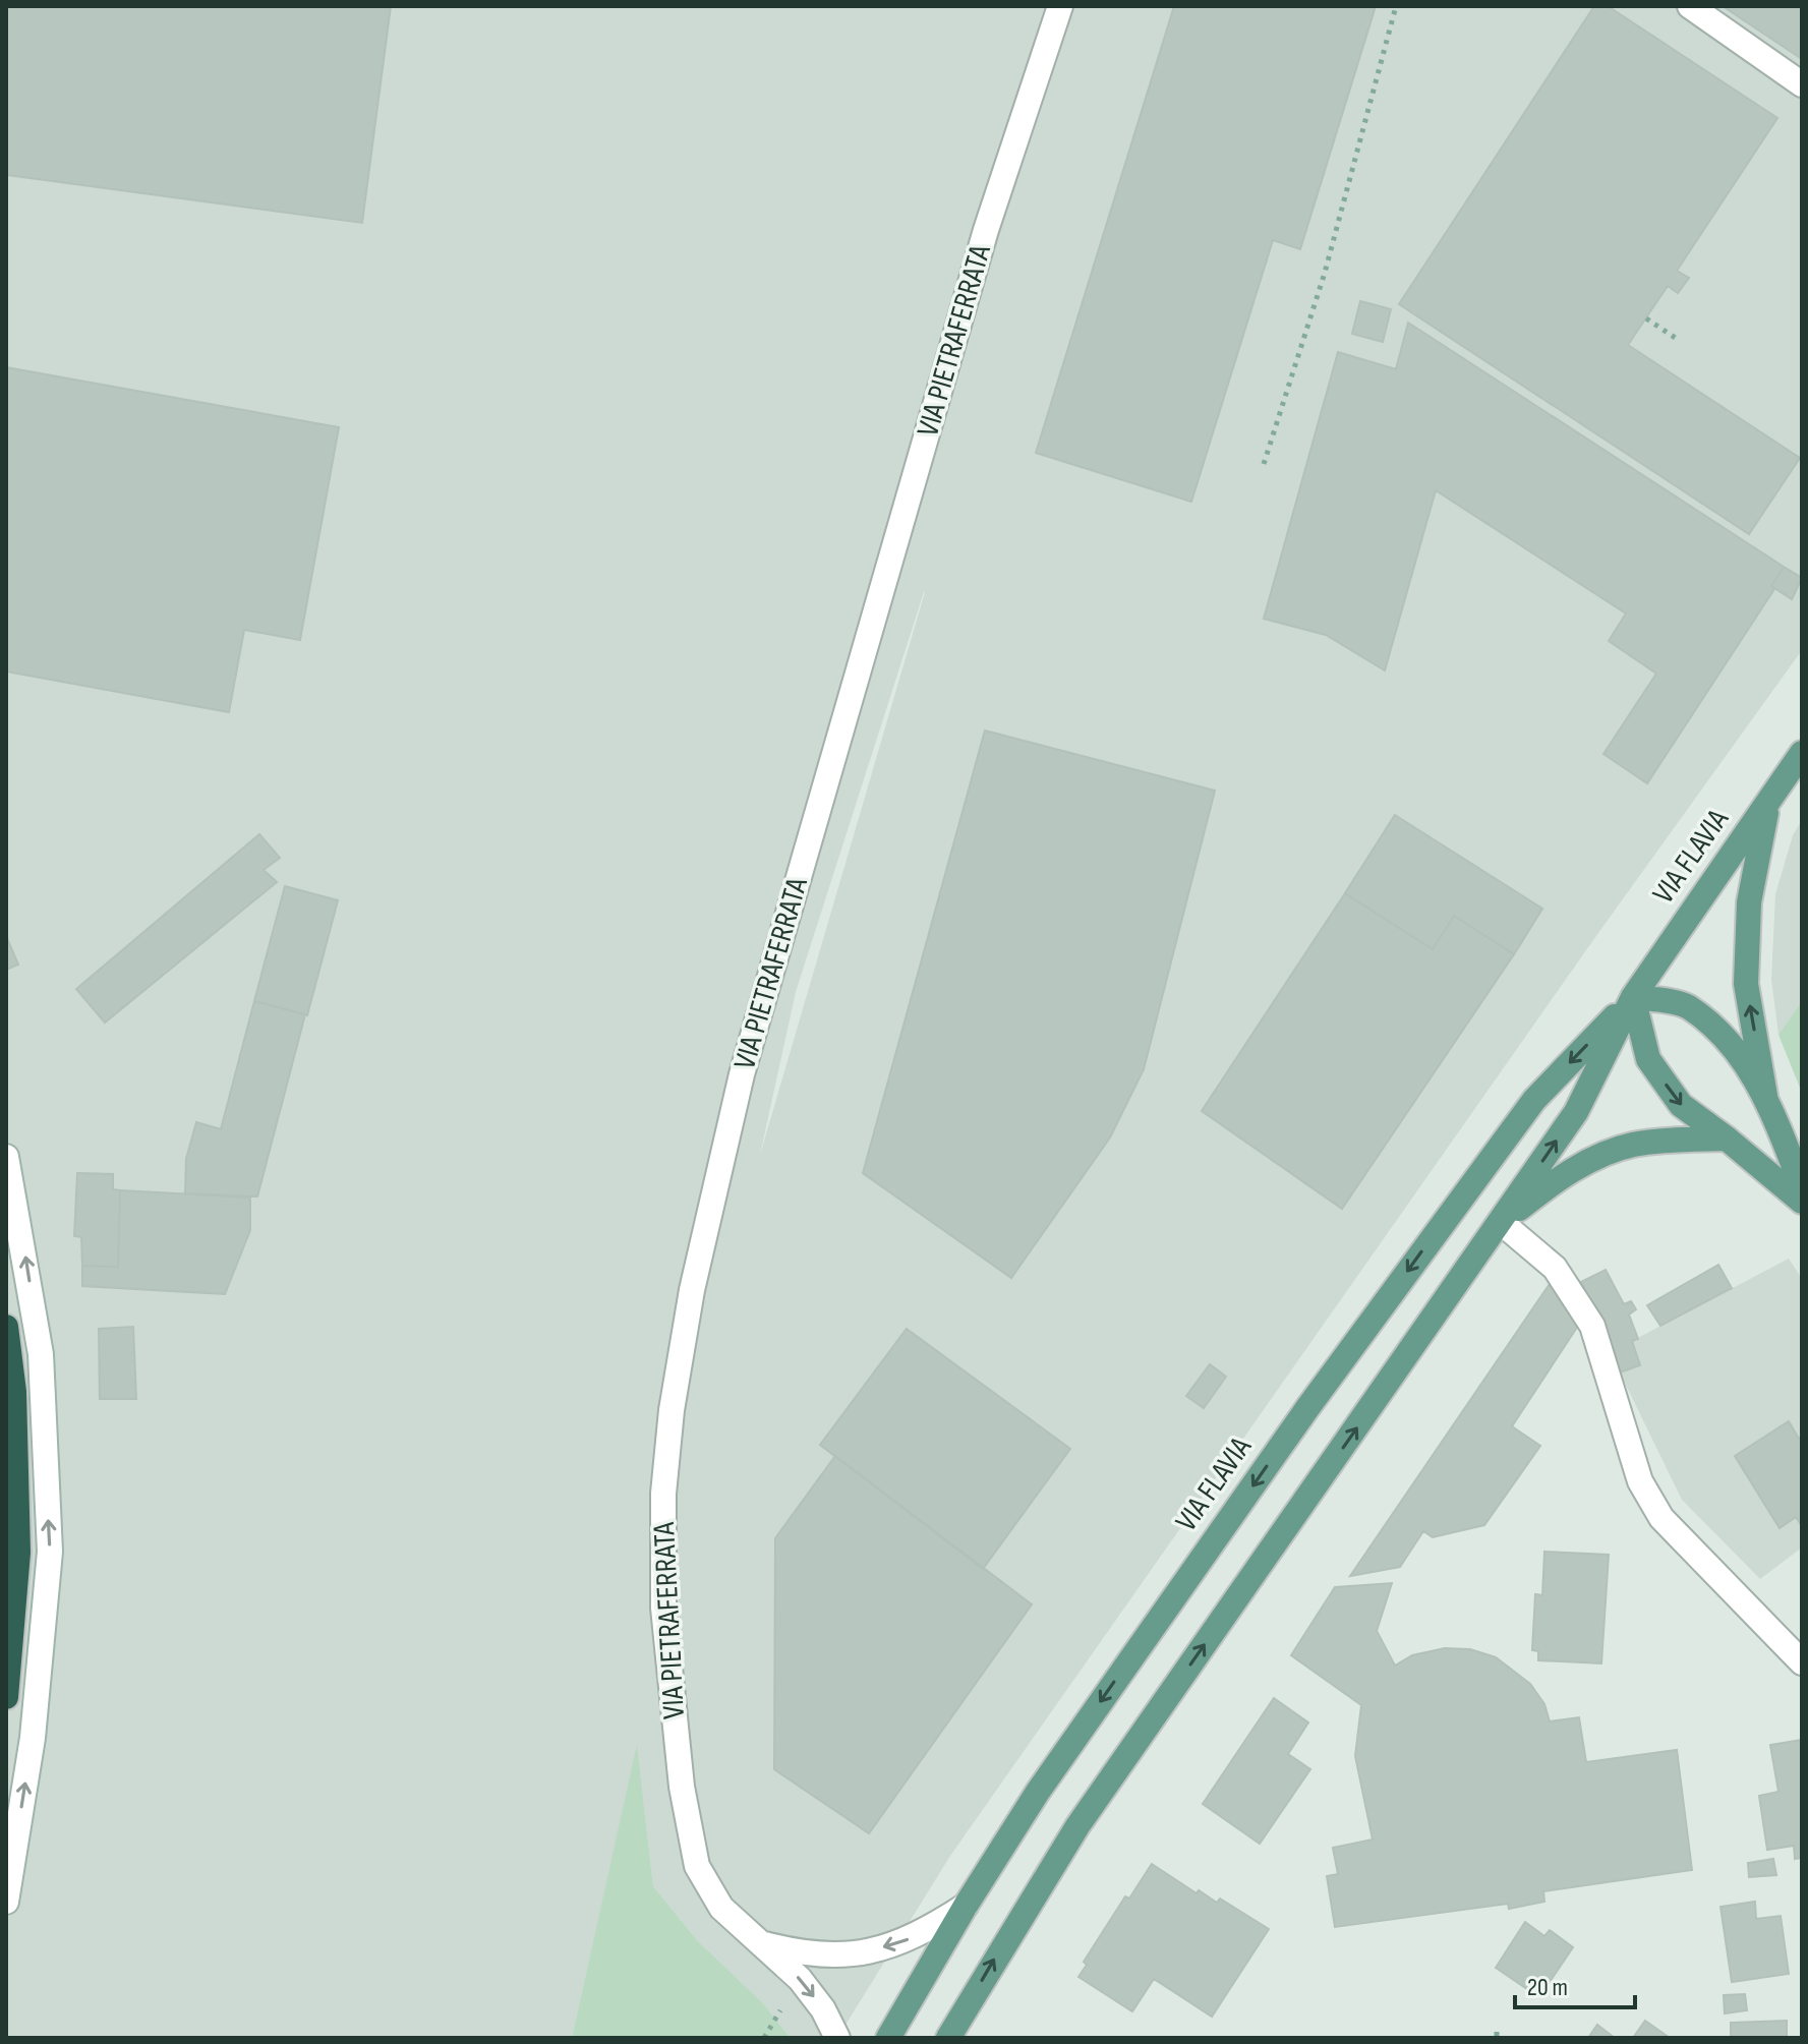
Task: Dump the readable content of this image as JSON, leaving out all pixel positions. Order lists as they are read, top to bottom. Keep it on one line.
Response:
{"streets":{"main road":["VIA FLAVIA"],"street":["VIA PIETRAFERRATA"]},"crossings":[["VIA PIETRAFERRATA","VIA FLAVIA"]],"scale_bar":"20 m"}
